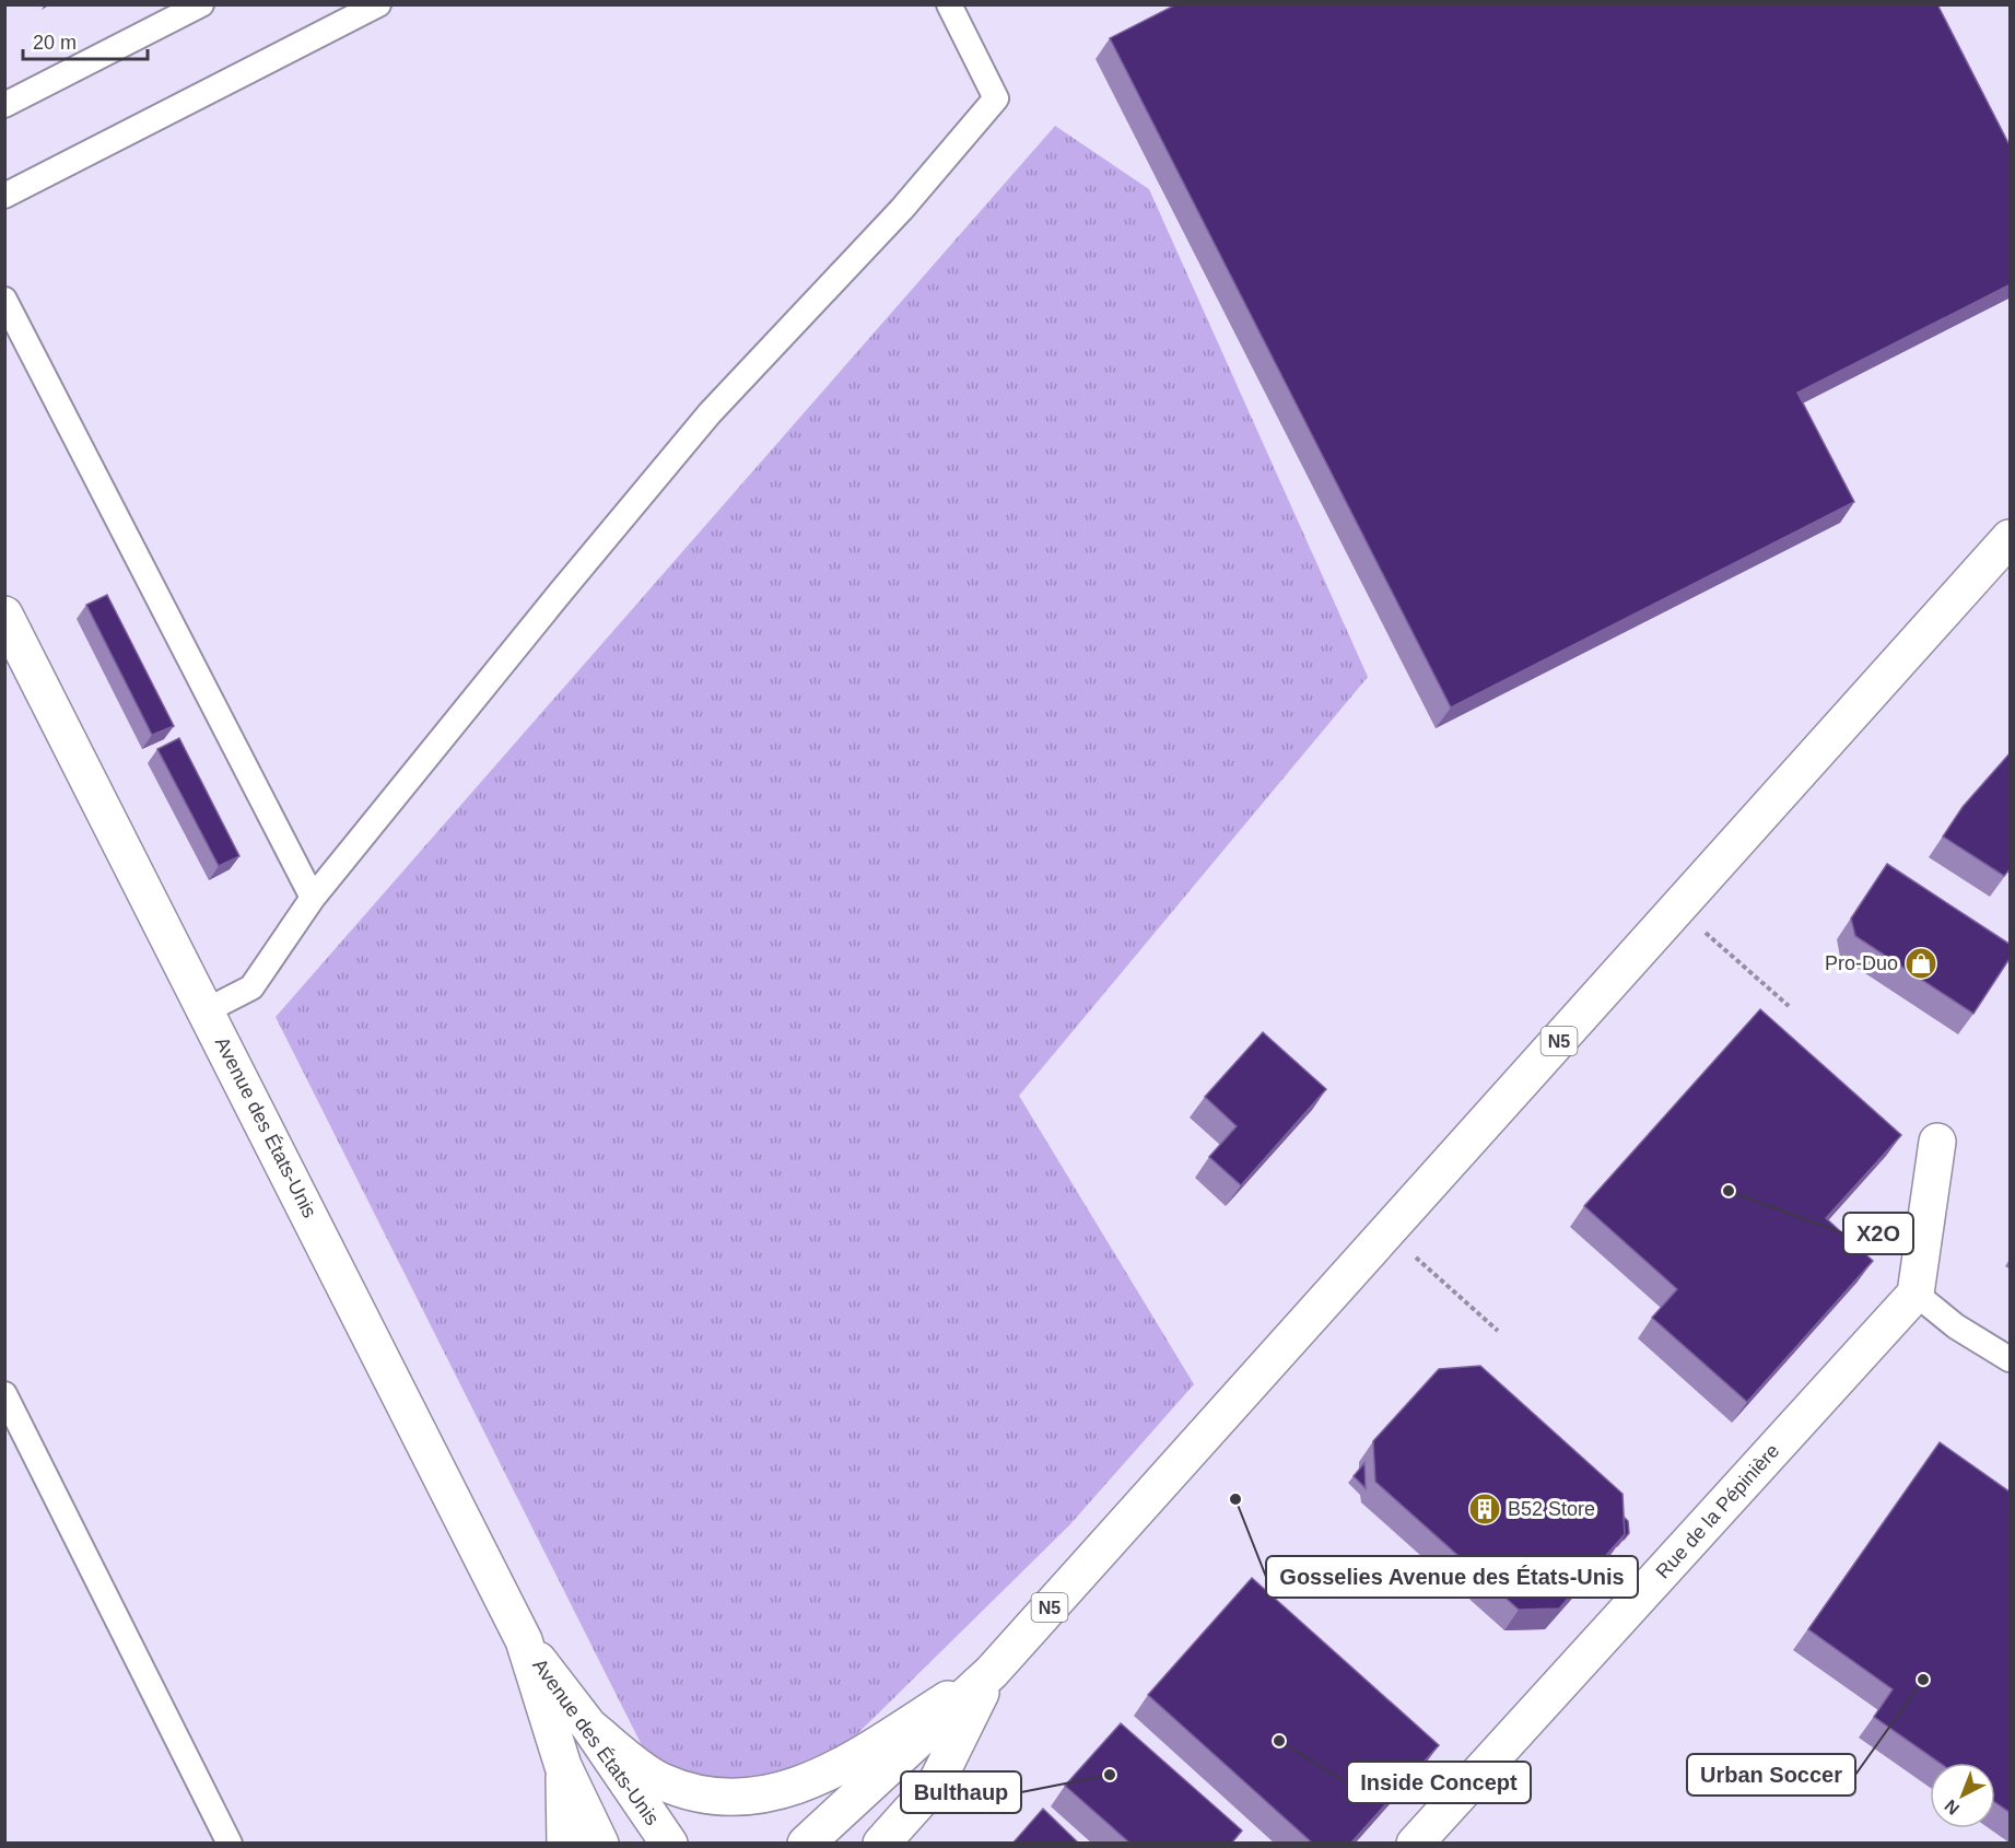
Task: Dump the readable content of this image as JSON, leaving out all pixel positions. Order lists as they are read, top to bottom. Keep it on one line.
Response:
{"streets":{"street":["N5","Avenue des États-Unis","Rue de la Pépinière"]},"places":{"shop":["Pro-Duo"],"other":["X2O","Gosselies Avenue des États-Unis","Urban Soccer","Inside Concept","Bulthaup"],"building":["B52 Store"]},"scale_bar":"20 m","north":"bottom left"}
